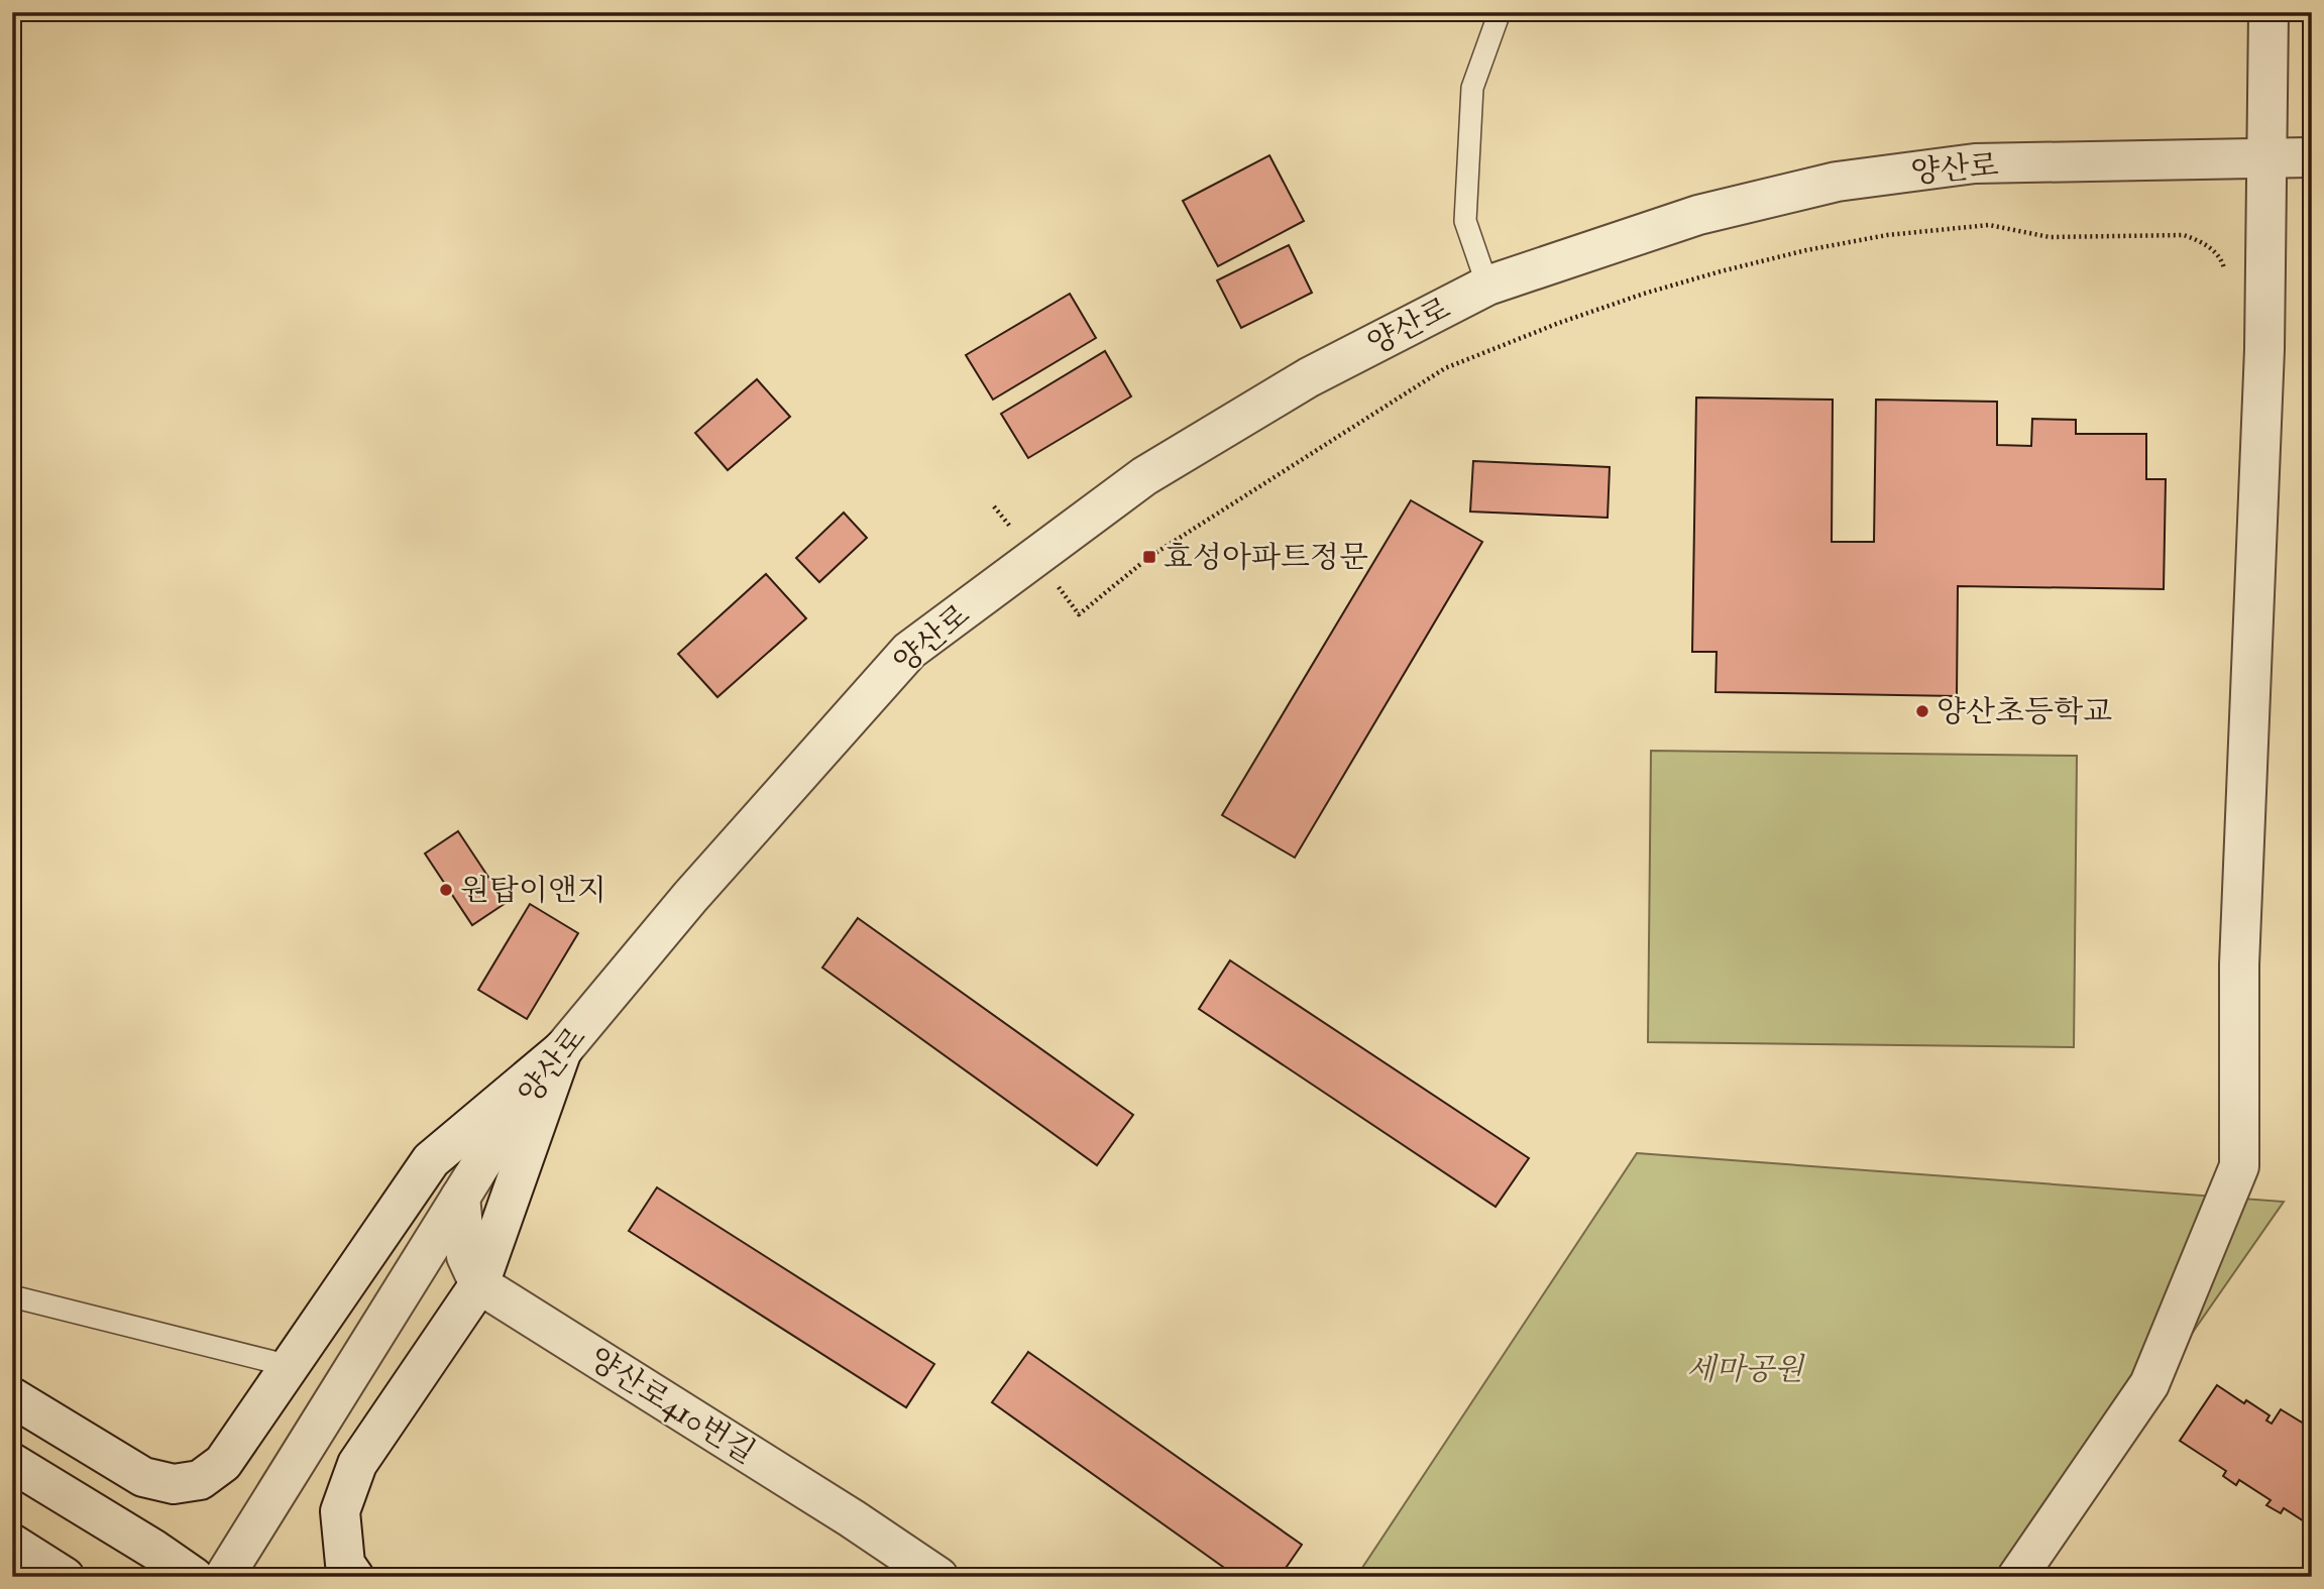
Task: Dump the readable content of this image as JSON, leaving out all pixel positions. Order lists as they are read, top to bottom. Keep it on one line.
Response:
{"streets":{"street":["양산로","양산로410번길"]},"parks":["세마공원"],"places":{"transit":["효성아파트정문"],"other":["양산초등학교","원탑이앤지"]}}
